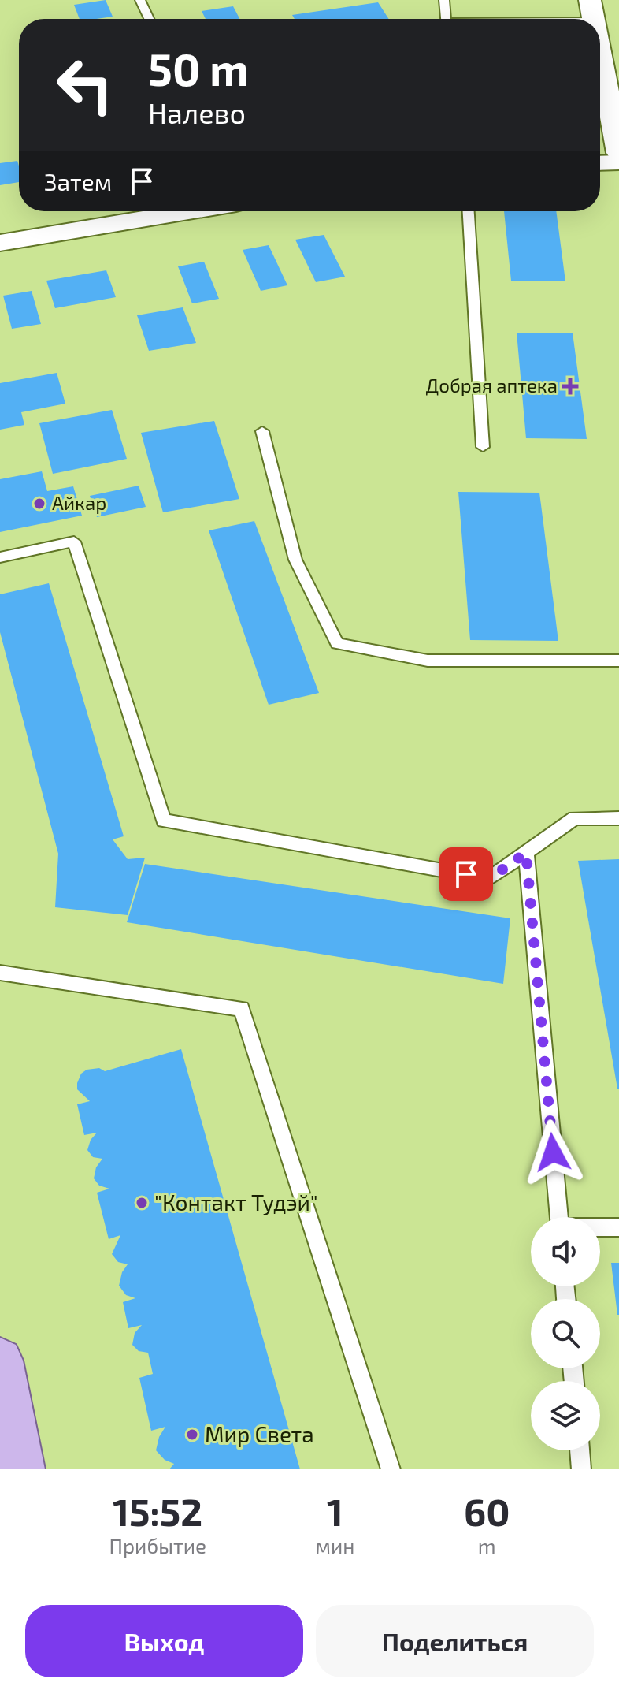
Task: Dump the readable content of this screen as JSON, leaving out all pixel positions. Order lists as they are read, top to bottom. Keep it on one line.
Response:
{"places":{"health":["Добрая аптека"],"other":["Айкар","\"Контакт Тудэй\"","Мир Света"]},"page":{"turn":["50 m","Налево"],"then":"Затем","eta":["15:52","Прибытие","1","мин","60","m"],"buttons":["Выход","Поделиться"]}}
